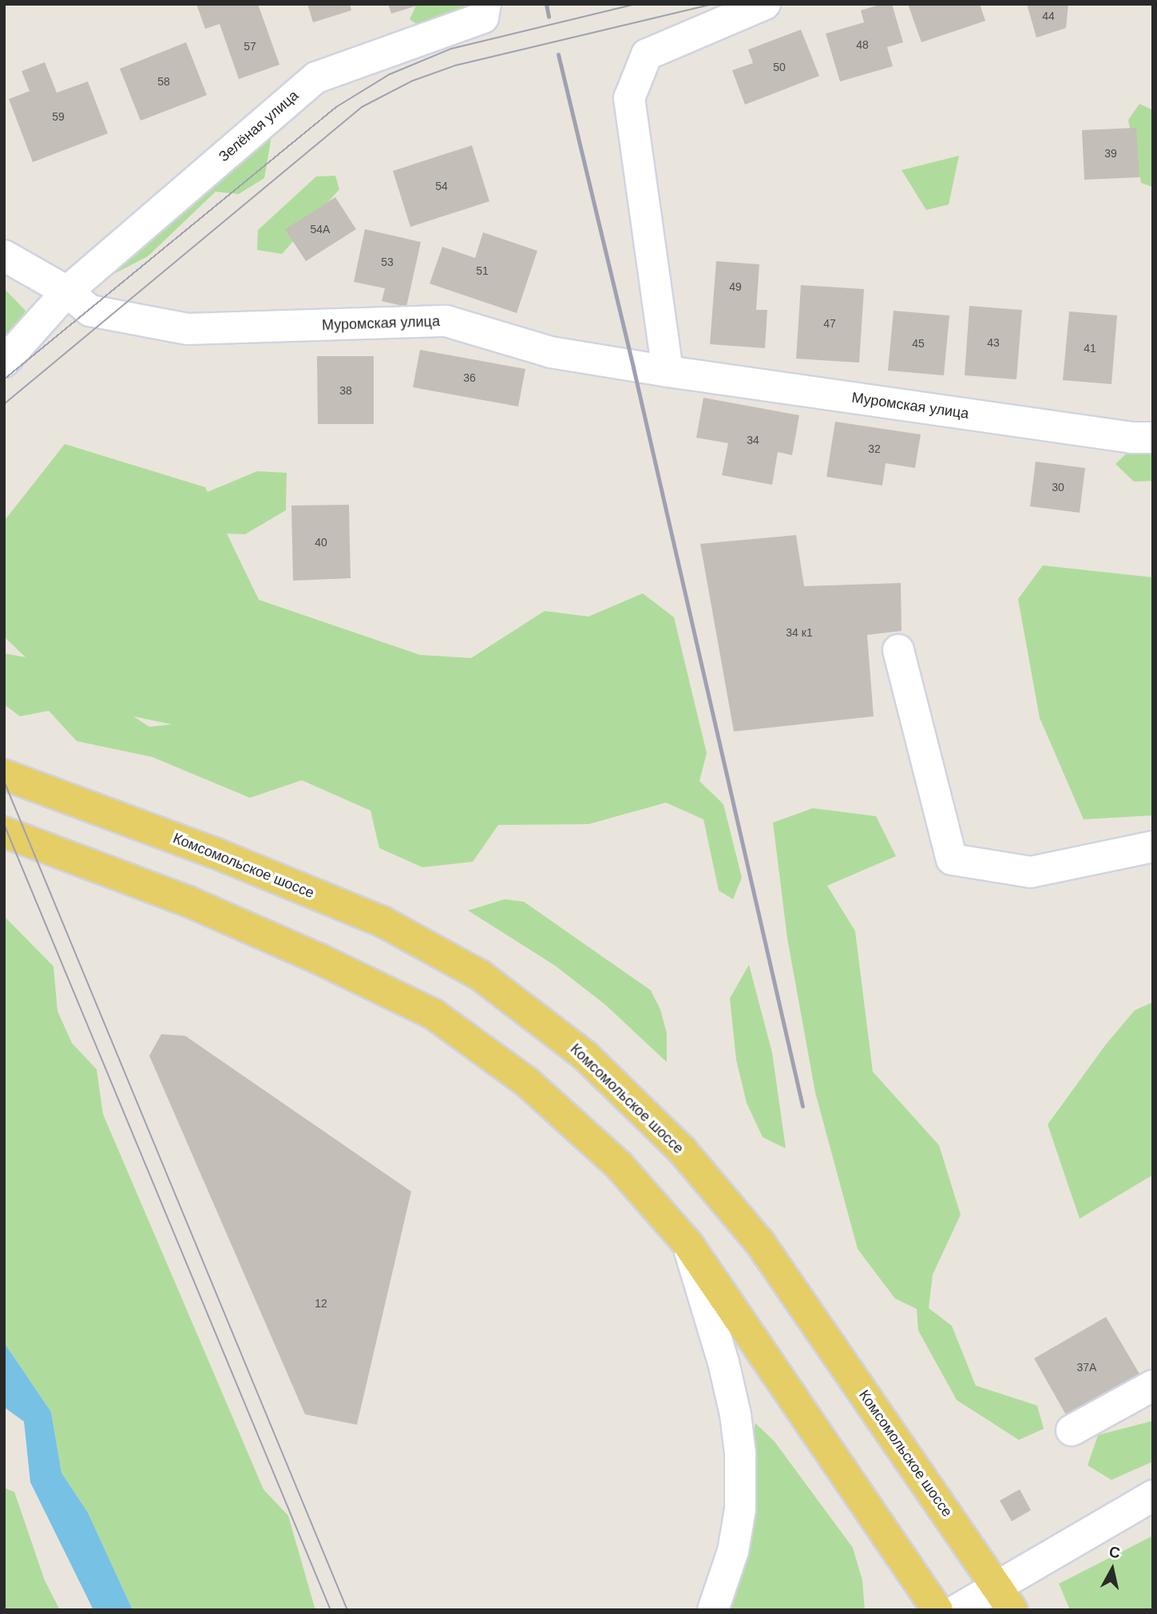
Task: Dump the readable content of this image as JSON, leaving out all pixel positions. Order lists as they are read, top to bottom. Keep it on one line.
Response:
{"streets":{"main road":["Комсомольское шоссе"],"street":["Зелёная улица","Муромская улица"]},"crossings":[["Зелёная улица","Муромская улица"]],"house_numbers":["44","48","57","50","58","59","39","54","54А","53","51","49","47","43","45","41","36","38","34","32","30","40","34 к1","12","37А"],"north":"top"}
